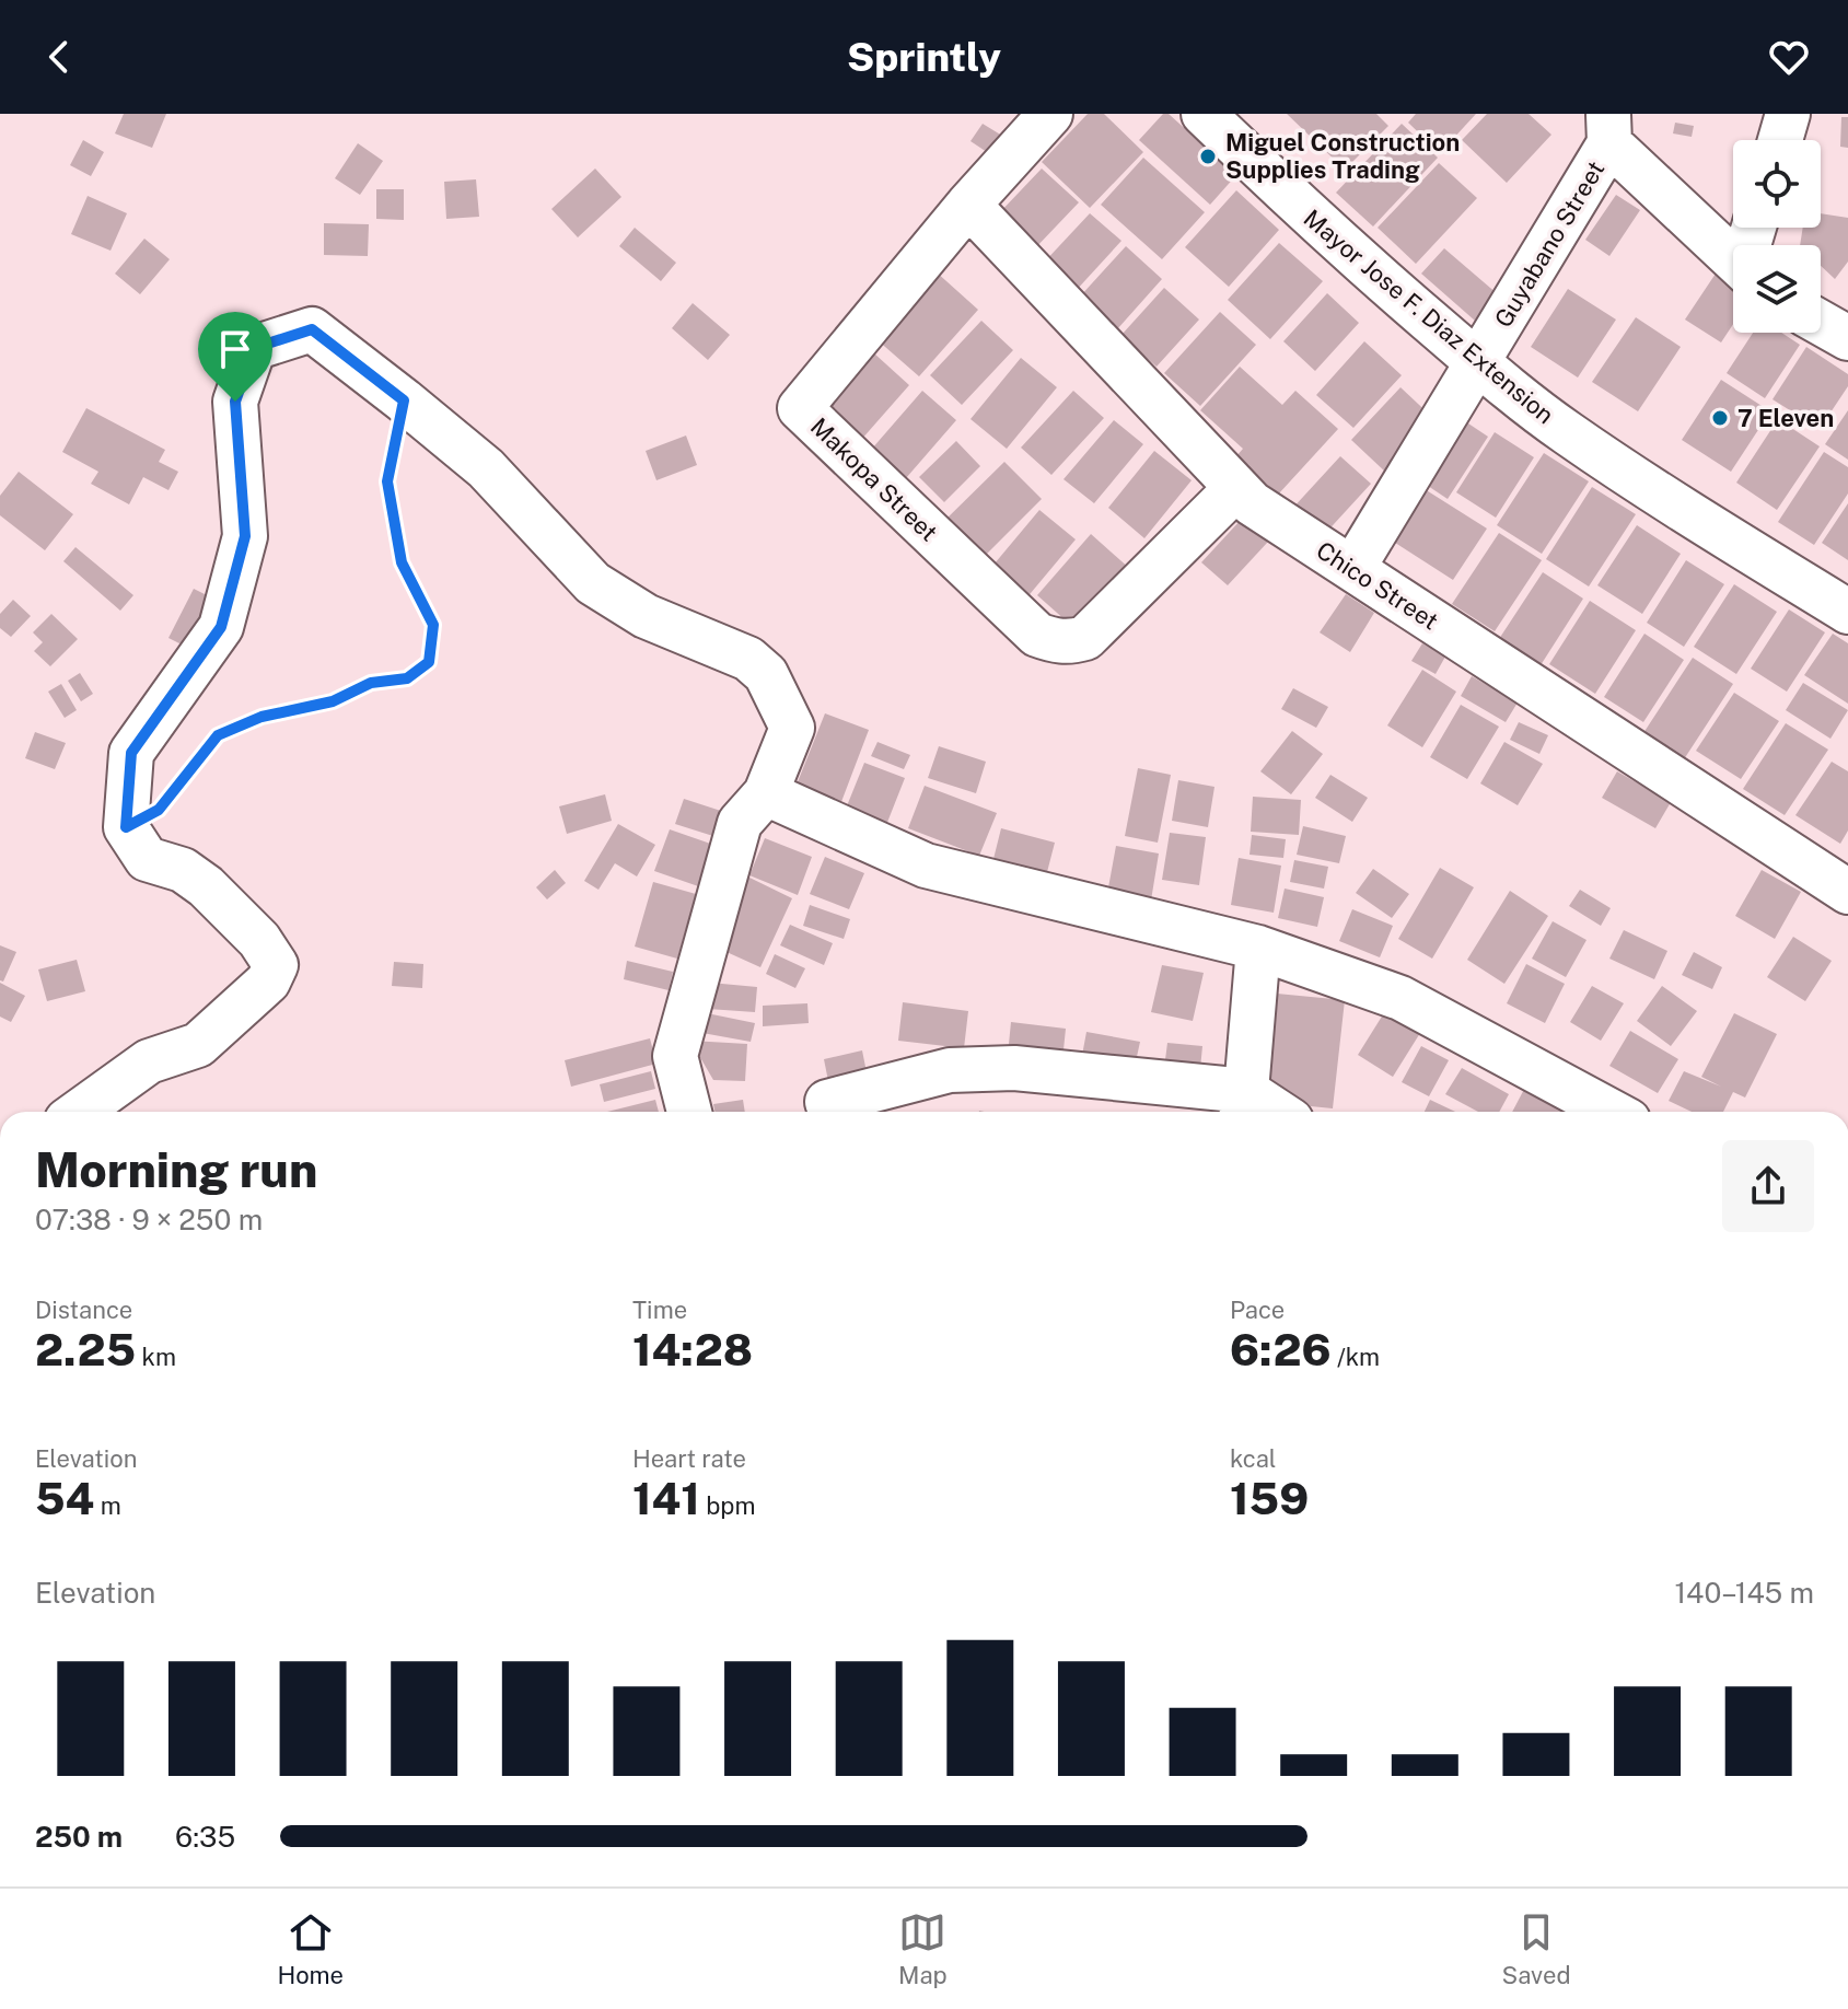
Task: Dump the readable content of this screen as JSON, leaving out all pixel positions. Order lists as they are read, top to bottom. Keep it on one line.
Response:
{"streets":{"street":["Guyabano Street","Mayor Jose F. Diaz Extension","Makopa Street","Chico Street"]},"crossings":[["Guyabano Street","Mayor Jose F. Diaz Extension"],["Guyabano Street","Chico Street"],["Makopa Street","Chico Street"]],"places":["Miguel Construction Supplies Trading","7 Eleven"],"page":{"header":"Sprintly","heading":["Morning run","07:38 · 9 × 250 m"],"stats":[["Distance","2.25 km"],["Time","14:28"],["Pace","6:26 /km"],["Elevation","54 m"],["Heart rate","141 bpm"],["kcal","159"]],"chart":["Elevation","140–145 m"],"list":[{"name":"250 m","note":"6:35"}],"tabs":["Home","Map","Saved"]}}
